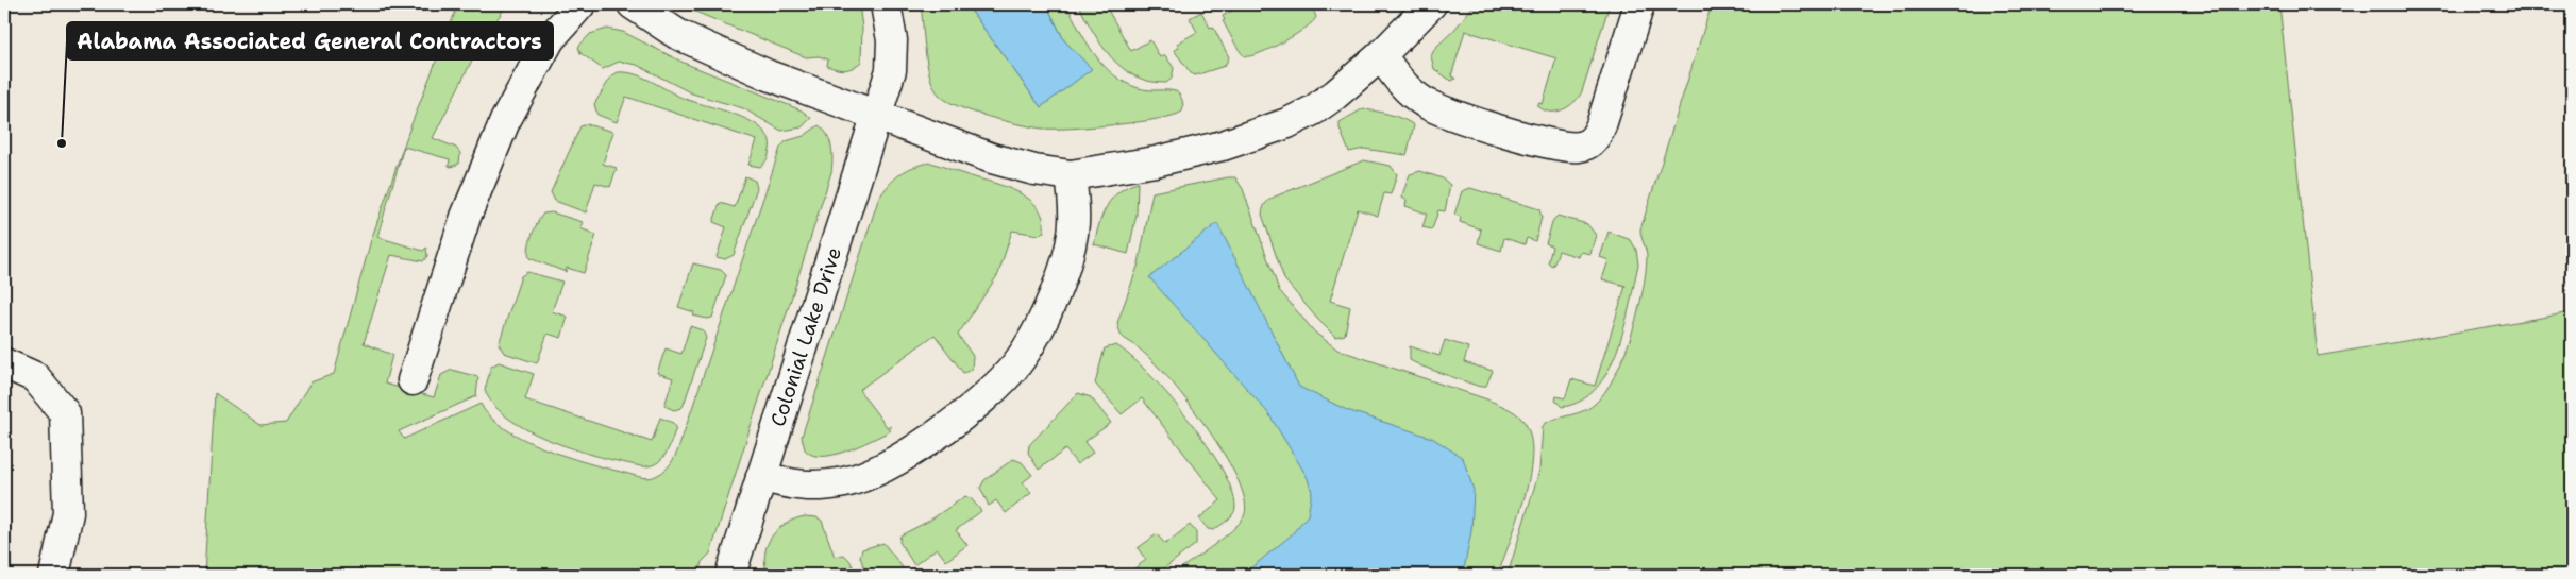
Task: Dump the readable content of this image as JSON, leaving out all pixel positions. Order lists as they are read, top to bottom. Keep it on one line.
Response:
{"streets":{"street":["Colonial Lake Drive"]},"places":["Alabama Associated General Contractors"]}
